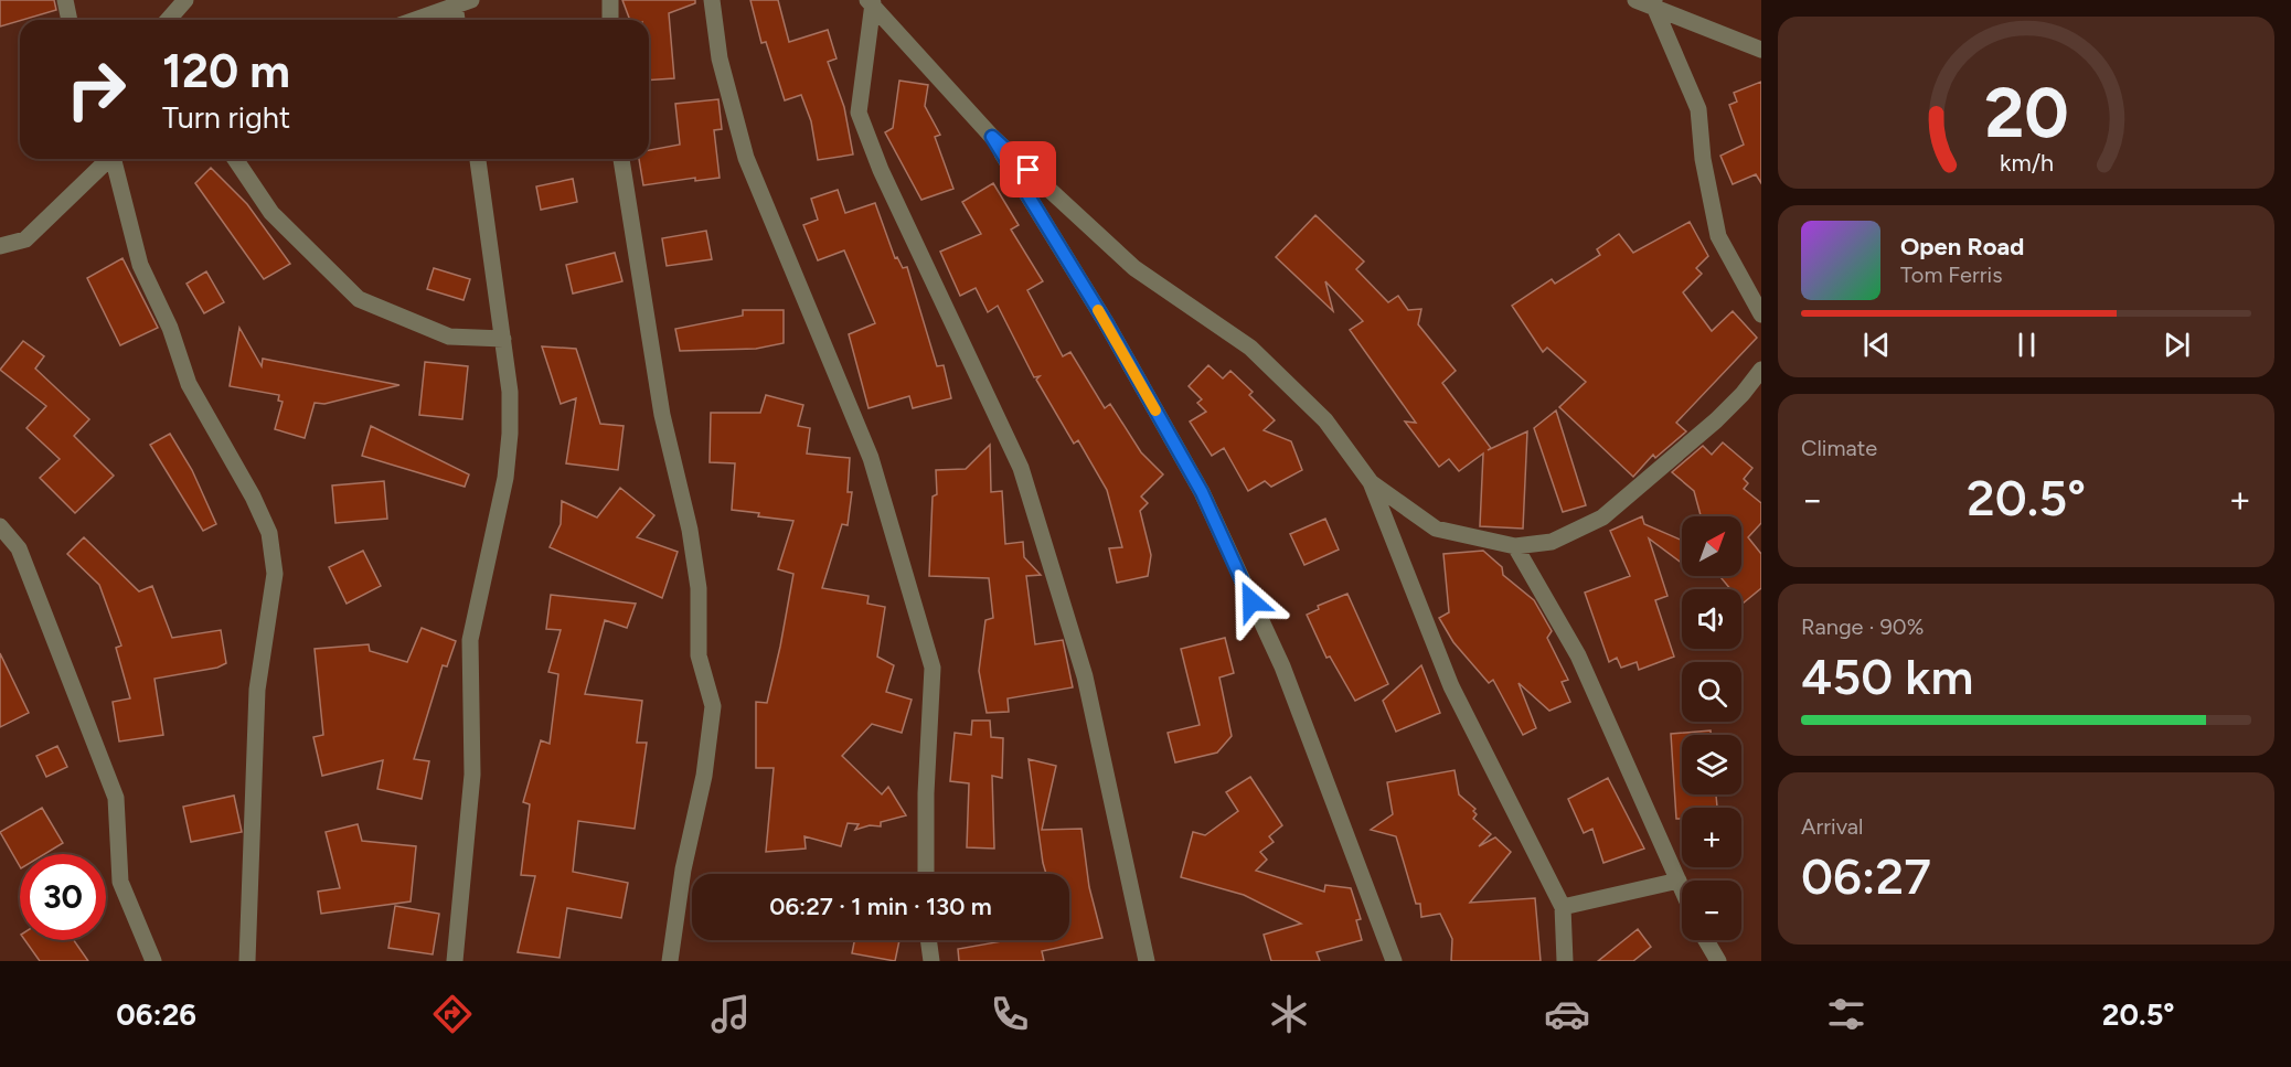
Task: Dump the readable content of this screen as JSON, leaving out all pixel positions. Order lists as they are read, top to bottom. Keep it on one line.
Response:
{"north":"top right","page":{"turn":["120 m","Turn right"],"song":["Open Road","Tom Ferris"],"tile":["Climate",["Range · 90%","450 km"],["Arrival","06:27"]],"heat":["−","20.5°","+"],"map_buttons":["+","−"],"limit":"30","trip":"06:27 · 1 min · 130 m","tabs":["06:26","20.5°"],"gauge":["20","km/h"]}}
